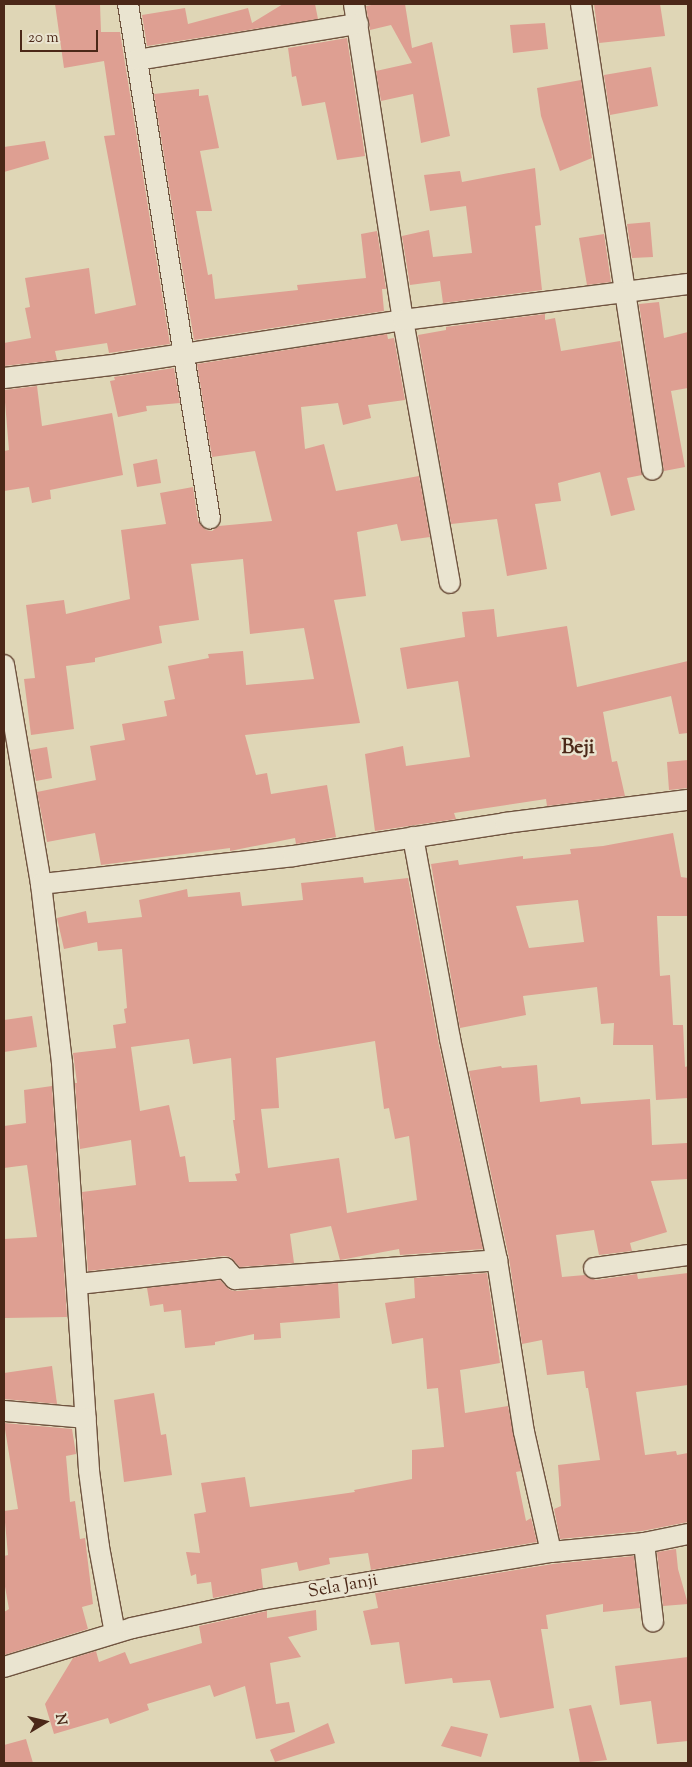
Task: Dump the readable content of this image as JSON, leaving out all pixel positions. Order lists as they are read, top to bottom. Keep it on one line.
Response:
{"streets":{"street":["Sela Janji"]},"districts":["Beji"],"scale_bar":"20 m","north":"right"}
